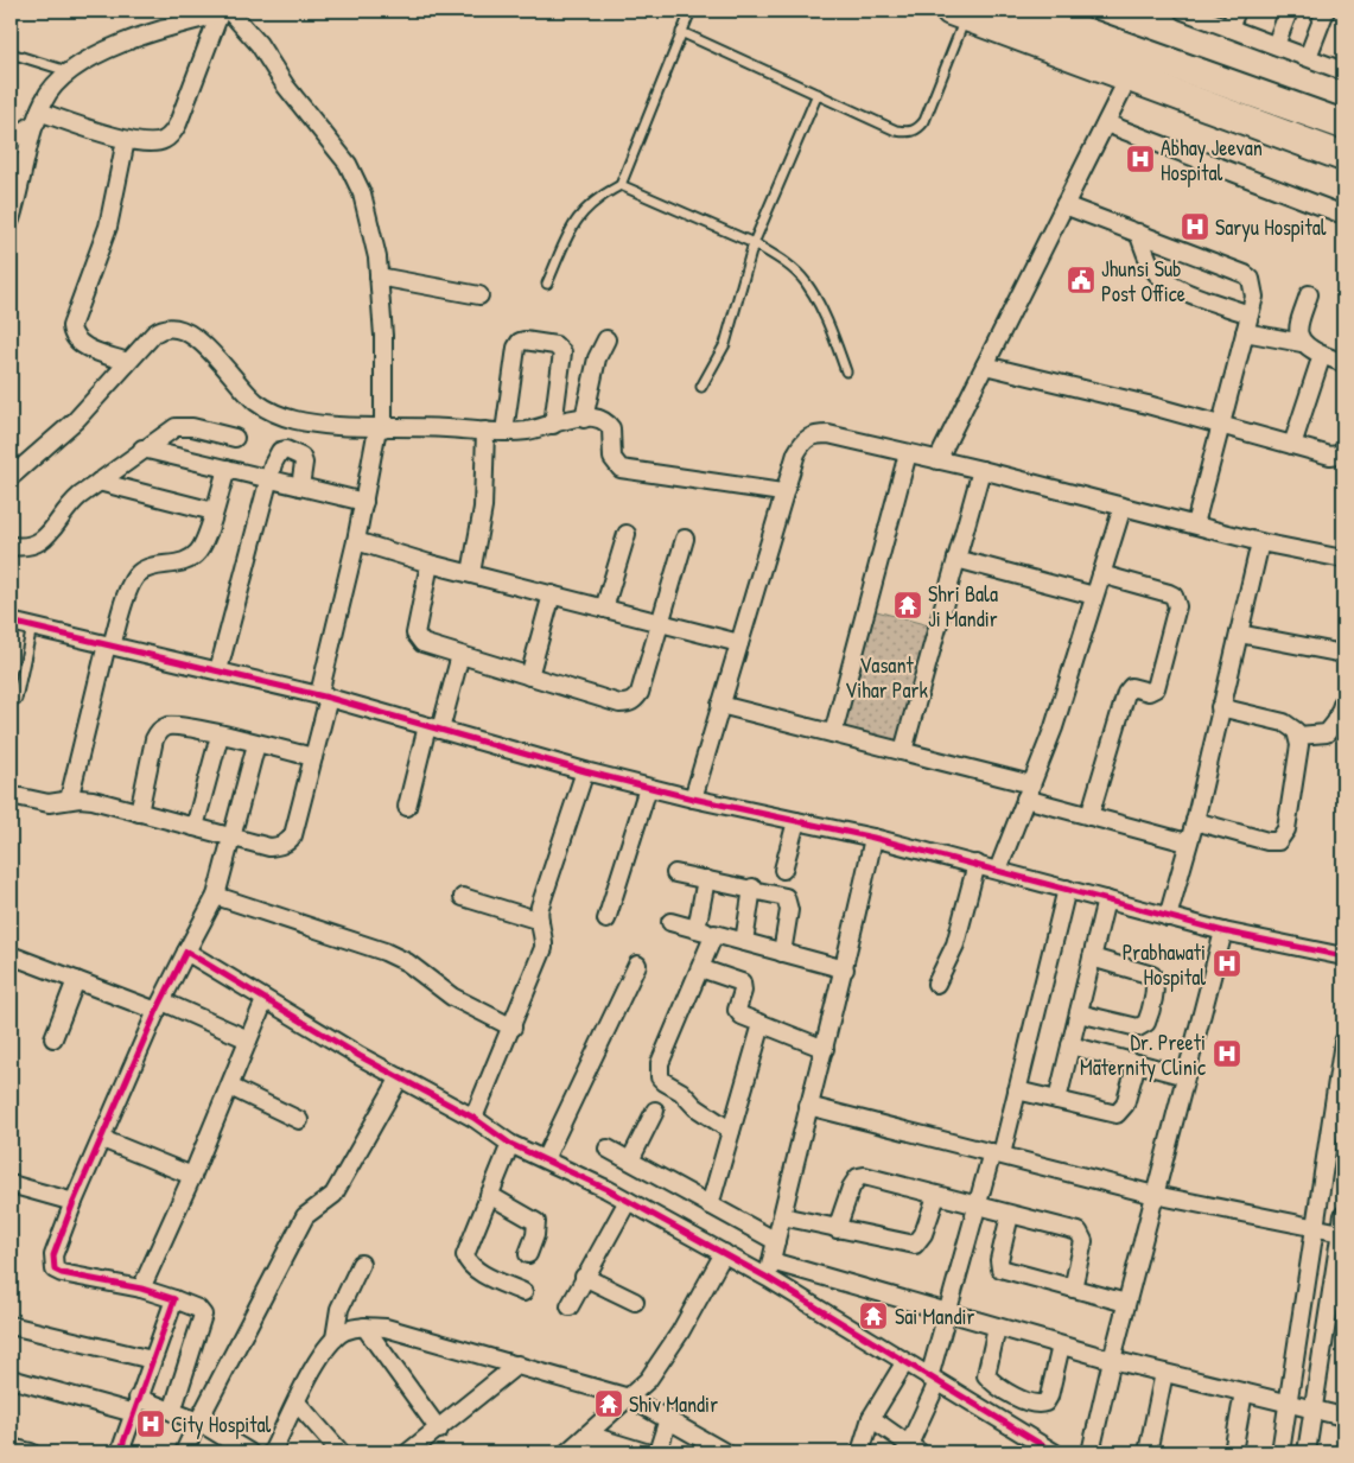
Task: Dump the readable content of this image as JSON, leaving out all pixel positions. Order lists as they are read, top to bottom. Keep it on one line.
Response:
{"parks":["Vasant Vihar Park"],"places":{"hospital":["Abhay Jeevan Hospital","Saryu Hospital","Prabhawati Hospital","Dr. Preeti Maternity Clinic","City Hospital"],"public building":["Jhunsi Sub Post Office"],"temple":["Shri Bala Ji Mandir","Sai Mandir","Shiv Mandir"]}}
